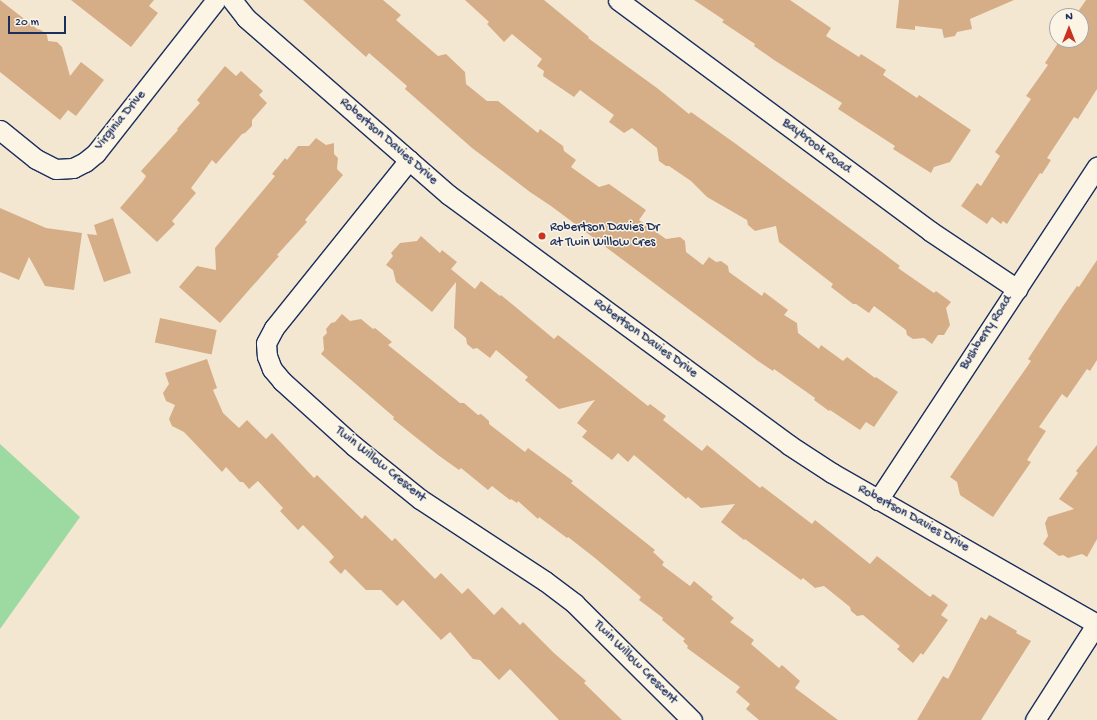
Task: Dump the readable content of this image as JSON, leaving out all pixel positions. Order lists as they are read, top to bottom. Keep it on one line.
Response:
{"streets":{"street":["Virginia Drive","Robertson Davies Drive","Baybrook Road","Bushberry Road","Twin Willow Crescent"]},"crossings":[["Robertson Davies Drive","Bushberry Road"],["Robertson Davies Drive","Twin Willow Crescent"],["Baybrook Road","Bushberry Road"]],"places":["Robertson Davies Dr at Twin Willow Cres"],"scale_bar":"20 m","north":"top"}
